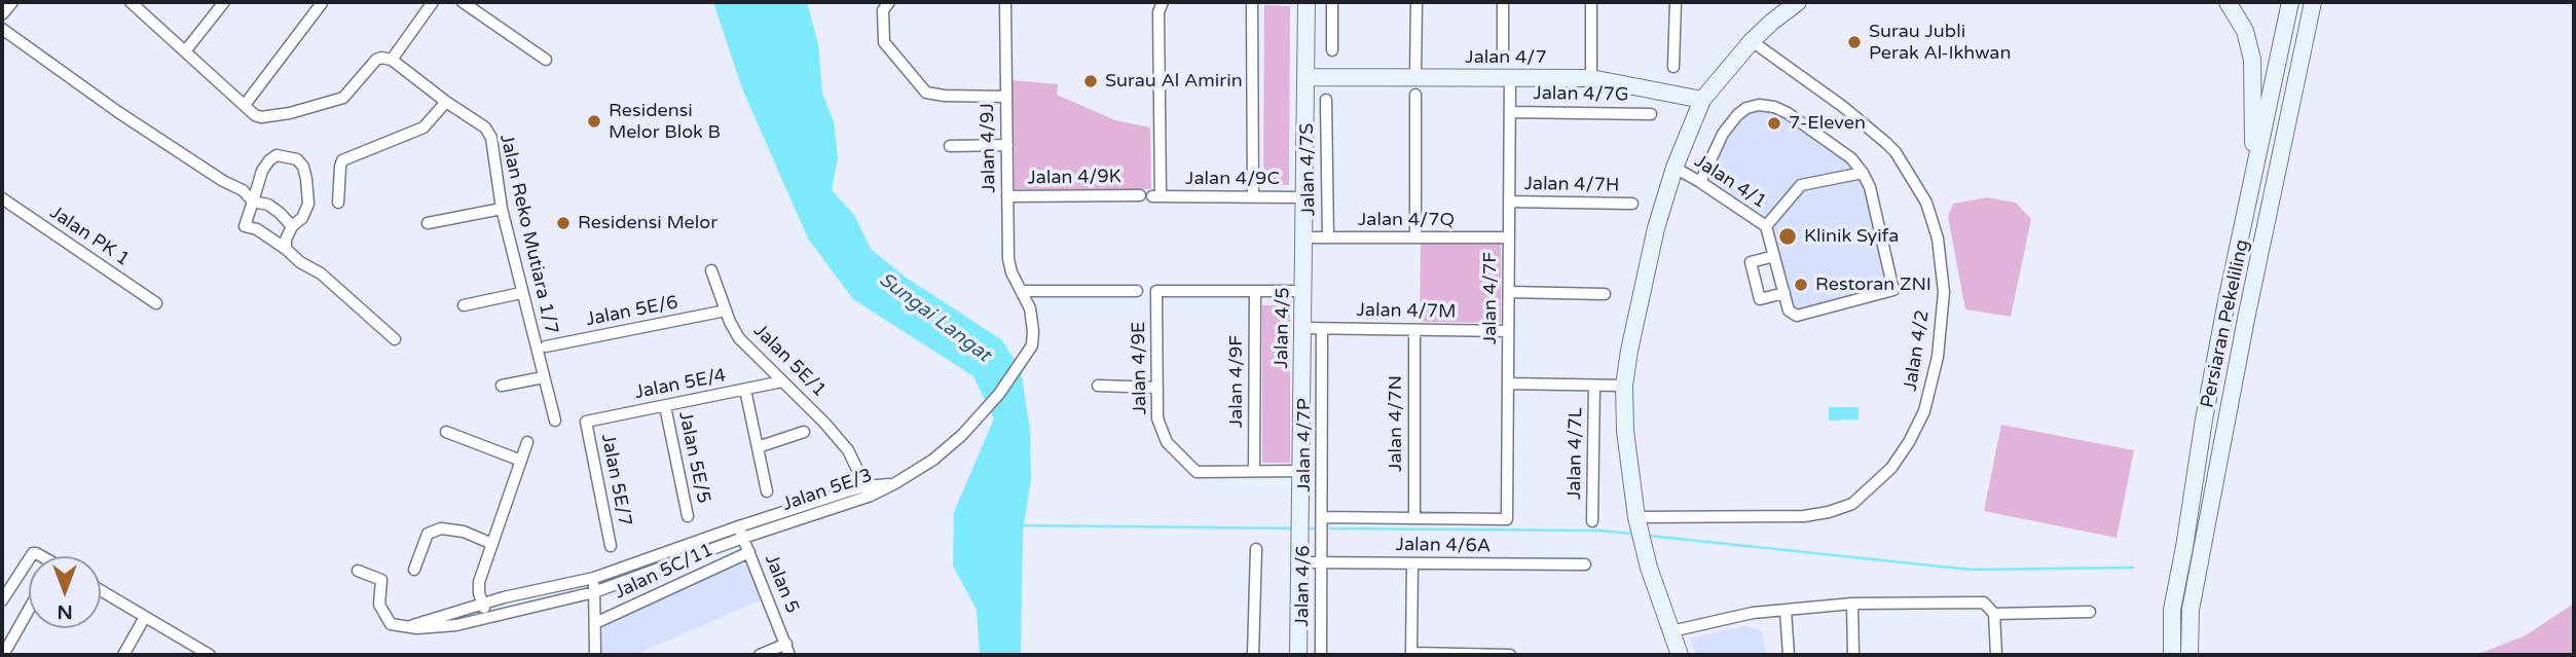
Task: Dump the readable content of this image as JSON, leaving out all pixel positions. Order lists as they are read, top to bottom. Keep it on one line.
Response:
{"streets":{"street":["Jalan 4/7","Jalan 4/7G","Jalan 4/9J","Jalan 4/7S","Jalan 4/9K","Jalan 4/9C","Jalan 4/1","Jalan 4/7H","Jalan 4/7Q","Jalan Reko Mutiara 1/7","Jalan PK 1","Jalan 4/7F","Jalan 5E/6","Jalan 4/7M","Persiaran Pekeliling","Jalan 4/5","Jalan 4/2","Jalan 5E/1","Jalan 4/9E","Jalan 4/9F","Jalan 5E/4","Jalan 4/7N","Jalan 4/7P","Jalan 4/7L","Jalan 5E/5","Jalan 5E/7","Jalan 5E/3","Jalan 4/6A","Jalan 5C/11","Jalan 5","Jalan 4/6"]},"crossings":[["Jalan 4/7","Jalan 4/7F"],["Jalan 4/7","Jalan 4/5"],["Jalan 4/7G","Jalan 4/7F"],["Jalan 4/9J","Jalan 4/9K"],["Jalan 4/9J","Jalan 5E/3"],["Jalan 4/7S","Jalan 4/7Q"],["Jalan 4/9C","Jalan 4/5"],["Jalan 4/7H","Jalan 4/7F"],["Jalan 4/7Q","Jalan 4/7F"],["Jalan 4/7Q","Jalan 4/5"],["Jalan 4/7F","Jalan 4/7M"],["Jalan 4/7F","Jalan 4/7N"],["Jalan 4/7F","Jalan 4/7L"],["Jalan 5E/6","Jalan 5E/1"],["Jalan 4/7M","Jalan 4/5"],["Jalan 4/7M","Jalan 4/7N"],["Jalan 4/7M","Jalan 4/7P"],["Jalan 4/5","Jalan 4/9E"],["Jalan 4/5","Jalan 4/6A"],["Jalan 5E/1","Jalan 5E/4"],["Jalan 5E/1","Jalan 5E/3"],["Jalan 4/9E","Jalan 4/9F"],["Jalan 5E/4","Jalan 5E/5"],["Jalan 5E/4","Jalan 5E/7"],["Jalan 5E/4","Jalan 5E/3"],["Jalan 4/7P","Jalan 4/6"],["Jalan 5E/3","Jalan 5"],["Jalan 4/6A","Jalan 4/6"],["Jalan 5C/11","Jalan 5"]],"water":["Sungai Langat"],"places":["Surau Jubli Perak Al-Ikhwan","Surau Al Amirin","Residensi Melor Blok B","7-Eleven","Residensi Melor","Klinik Syifa","Restoran ZNI"],"north":"bottom"}
